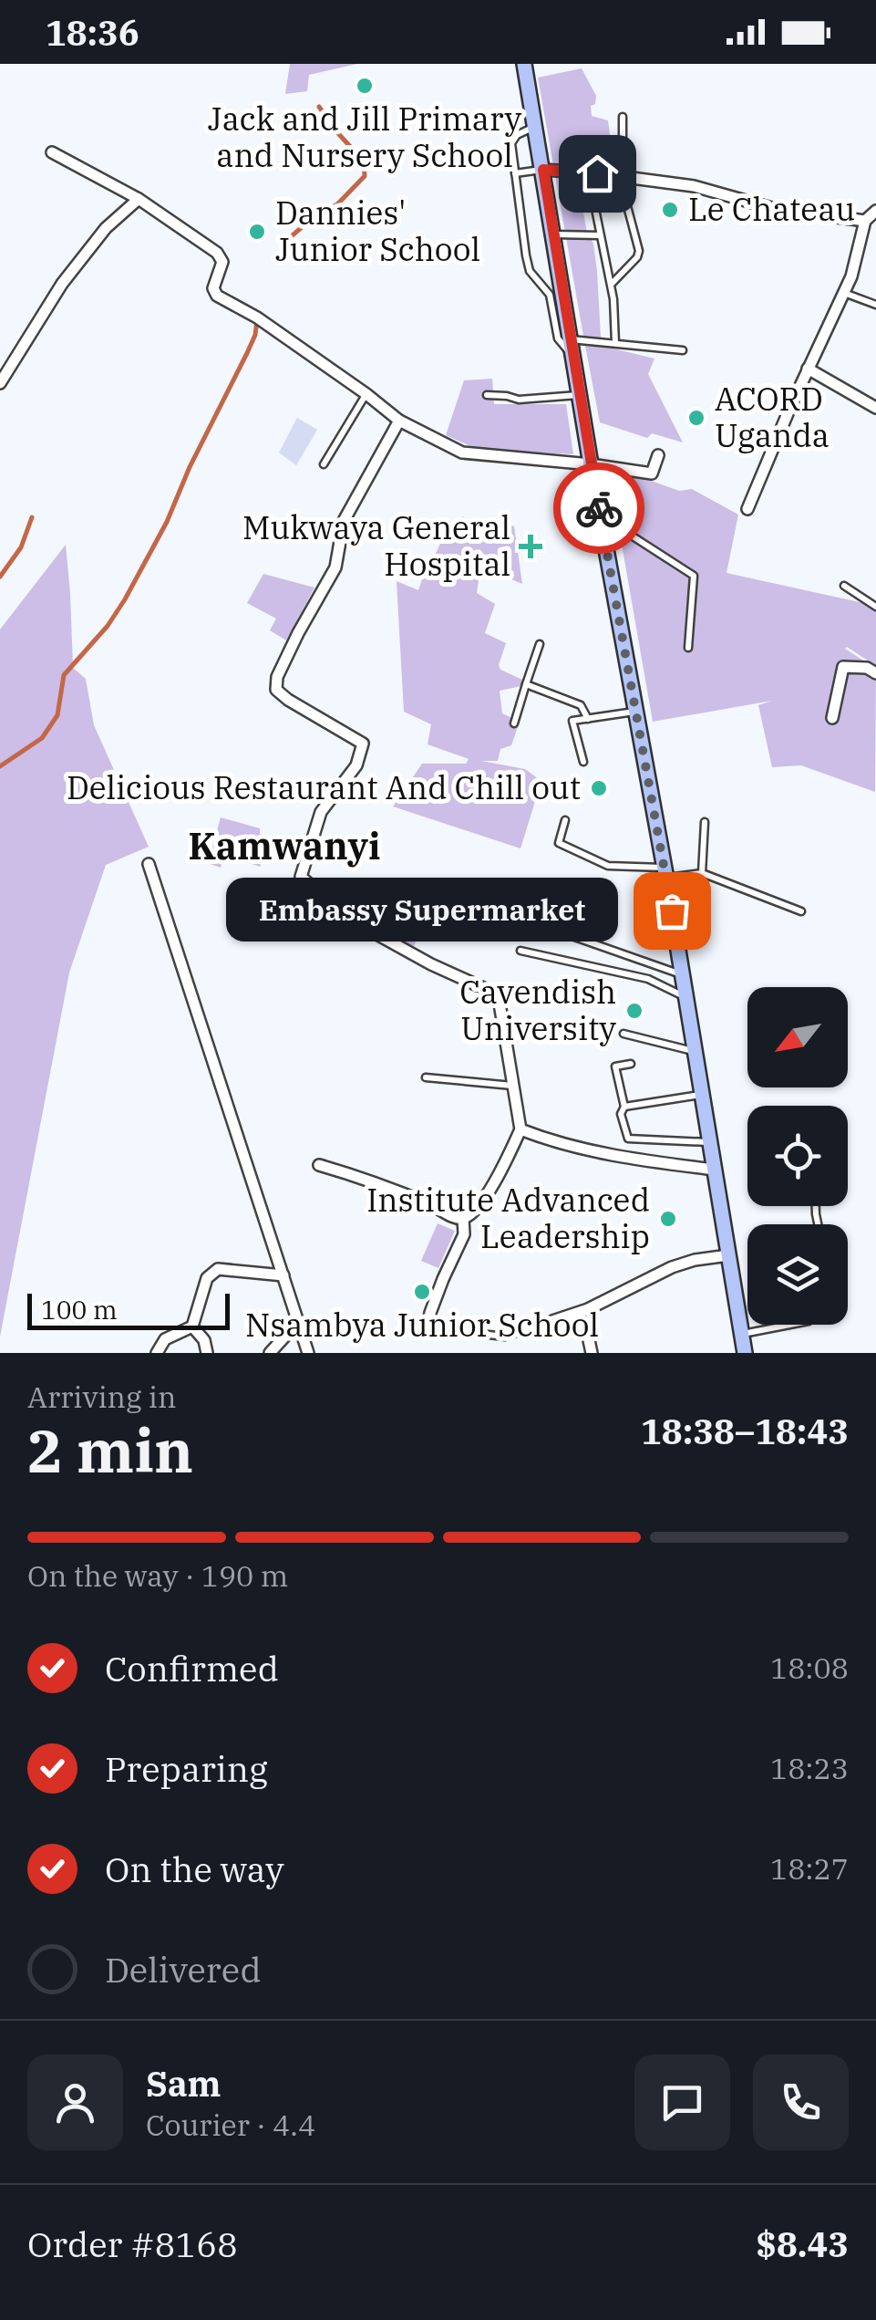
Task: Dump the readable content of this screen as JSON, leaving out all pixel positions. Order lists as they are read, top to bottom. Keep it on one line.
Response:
{"districts":["Kamwanyi"],"places":{"other":["Jack and Jill Primary and Nursery School","Le Chateau","Dannies' Junior School","ACORD Uganda","Delicious Restaurant And Chill out","Embassy Supermarket","Cavendish University","Institute Advanced Leadership","Nsambya Junior School"],"health":["Mukwaya General Hospital"]},"scale_bar":"100 m","north":"bottom left","page":{"status":"18:36","bubble":"Embassy Supermarket","scale":"100 m","heading":["2 min","Arriving in","18:38–18:43"],"panel":["Sam","Courier · 4.4","Order #8168","$8.43"],"bar":"On the way · 190 m","list":[["Confirmed","18:08"],["Preparing","18:23"],["On the way","18:27"],"Delivered"]}}
